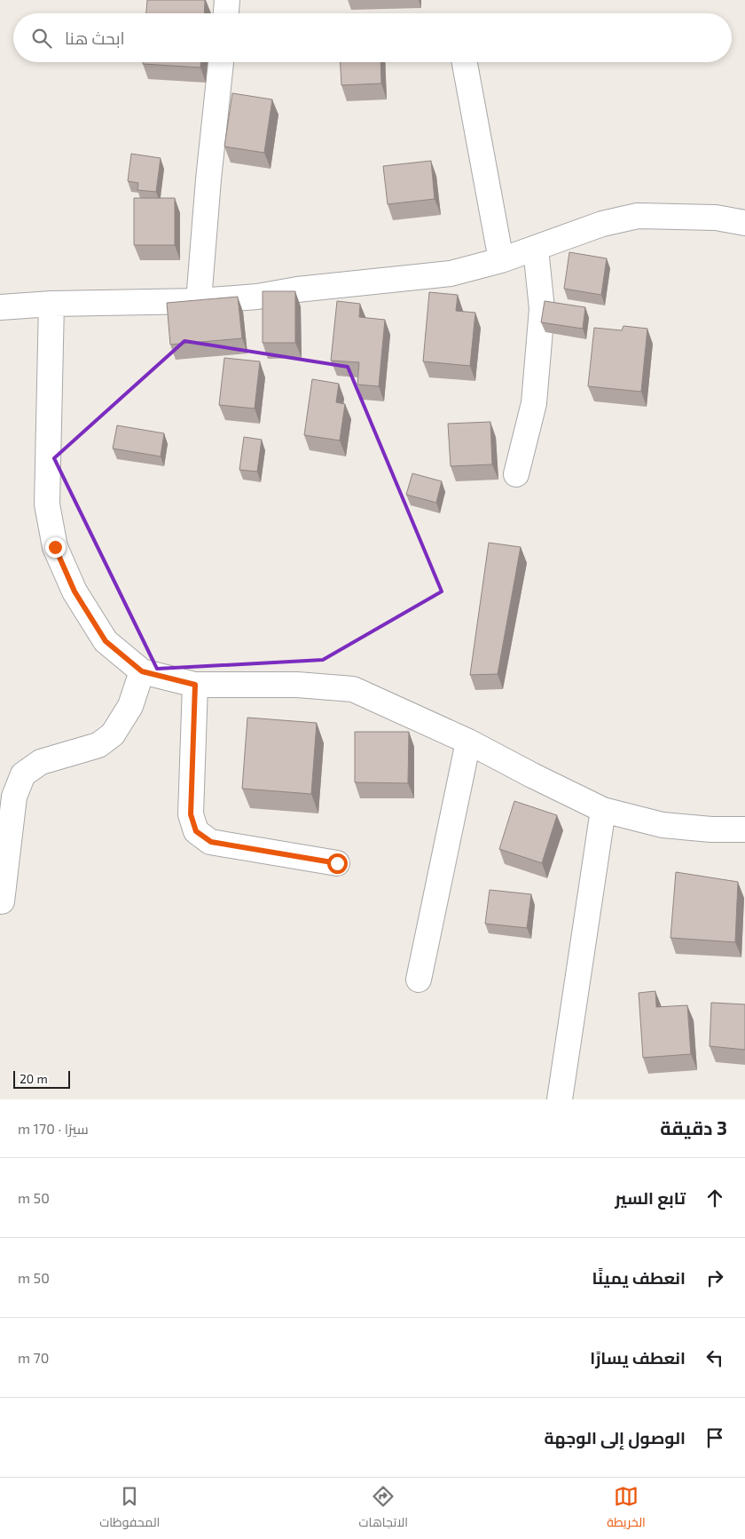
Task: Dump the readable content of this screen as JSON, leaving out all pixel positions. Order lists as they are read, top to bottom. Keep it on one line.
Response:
{"scale_bar":"20 m","page":{"search":"ابحث هنا","scale":"20 m","heading":["3 دقيقة","سيرًا · 170 m"],"list":[["تابع السير","50 m"],["انعطف يمينًا","50 m"],["انعطف يسارًا","70 m"],"الوصول إلى الوجهة"],"nav":["الخريطة","الاتجاهات","المحفوظات"]}}
